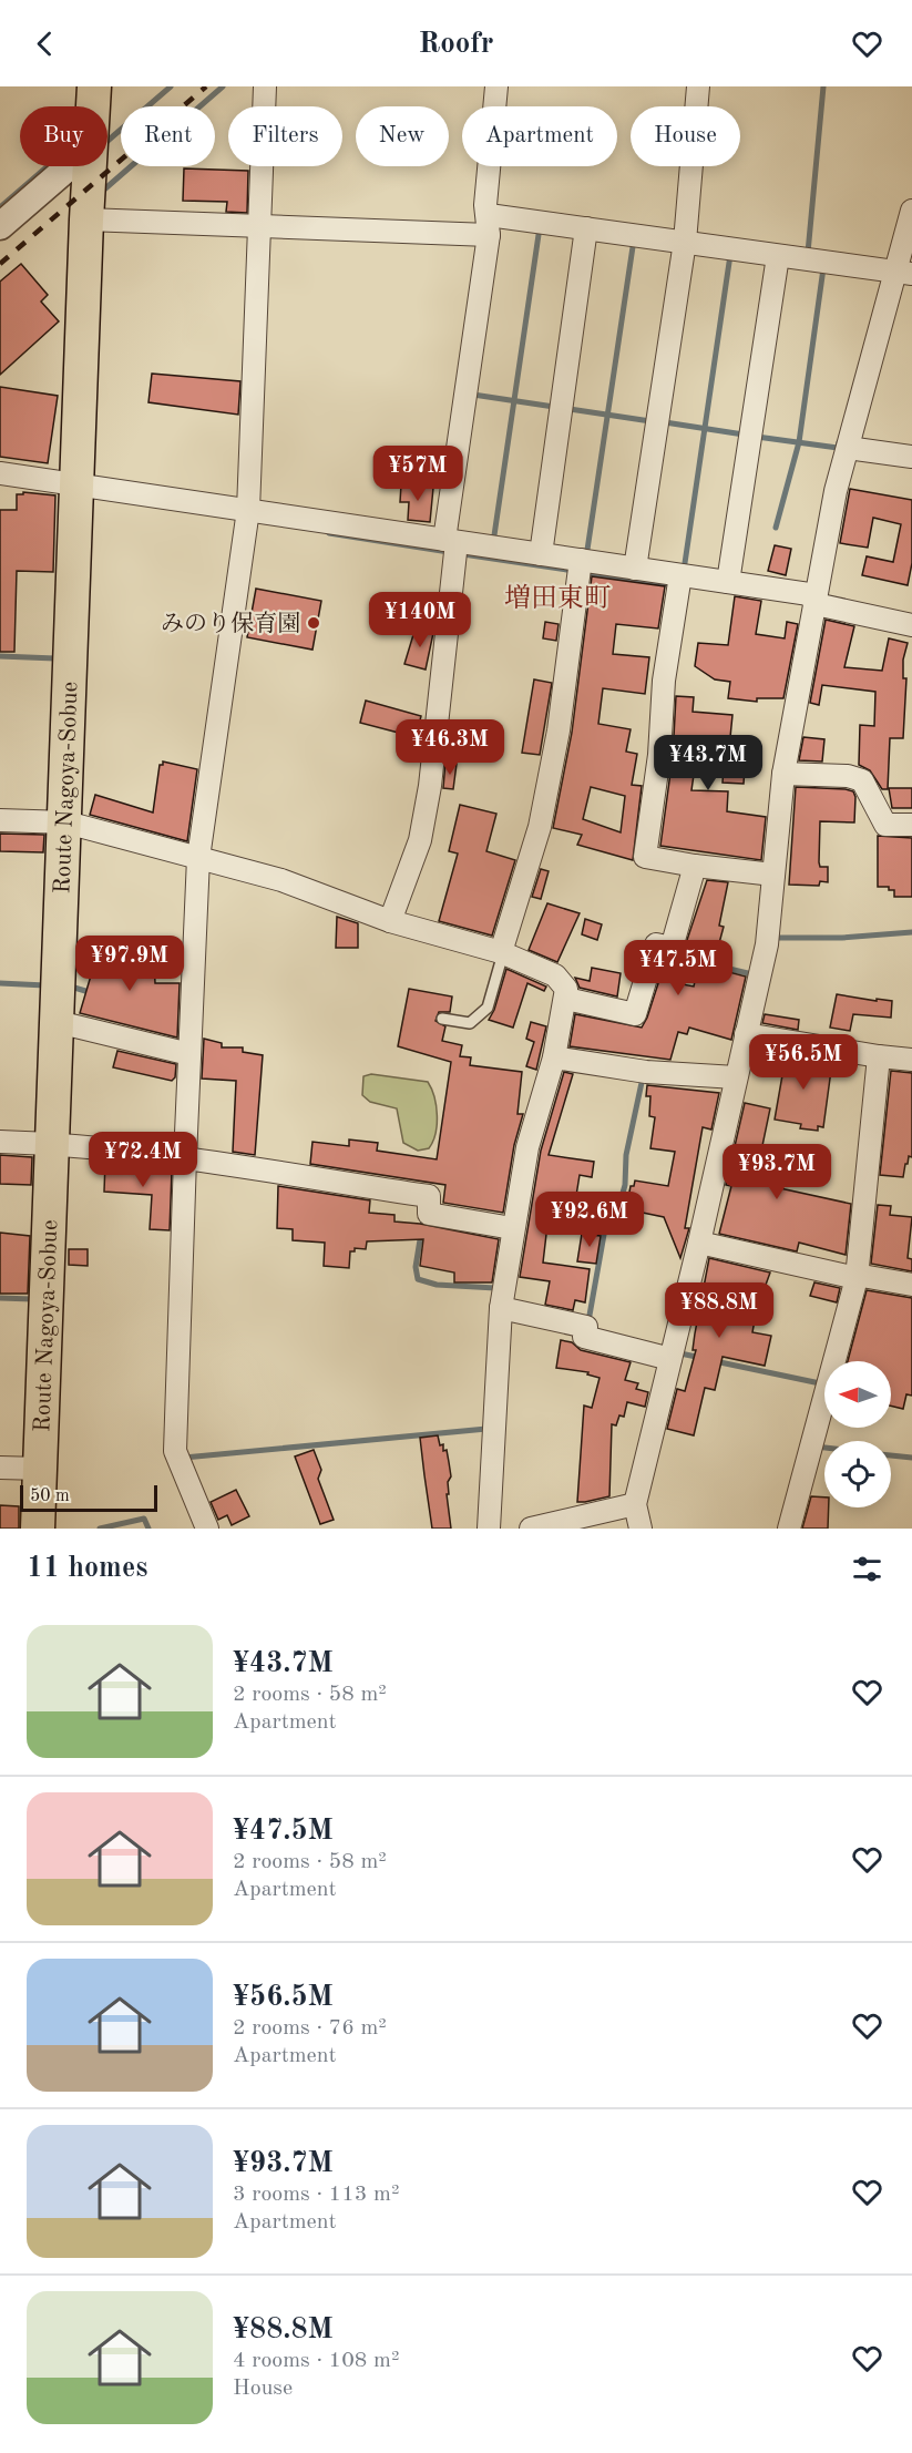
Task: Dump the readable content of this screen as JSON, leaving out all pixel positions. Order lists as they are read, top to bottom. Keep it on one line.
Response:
{"streets":{"main road":["Route Nagoya-Sobue"]},"districts":["増田東町"],"places":["みのり保育園"],"scale_bar":"50 m","north":"left","page":{"header":"Roofr","chip":["Buy","Rent","Filters","New","Apartment","House"],"price":["¥57M","¥140M","¥46.3M","¥43.7M","¥97.9M","¥47.5M","¥56.5M","¥72.4M","¥93.7M","¥92.6M","¥88.8M"],"scale":"50 m","heading":"11 homes","list":[{"name":"¥43.7M","note":"2 rooms · 58 m² · Apartment"},{"name":"¥47.5M","note":"2 rooms · 58 m² · Apartment"},{"name":"¥56.5M","note":"2 rooms · 76 m² · Apartment"},{"name":"¥93.7M","note":"3 rooms · 113 m² · Apartment"},{"name":"¥88.8M","note":"4 rooms · 108 m² · House"}]}}
